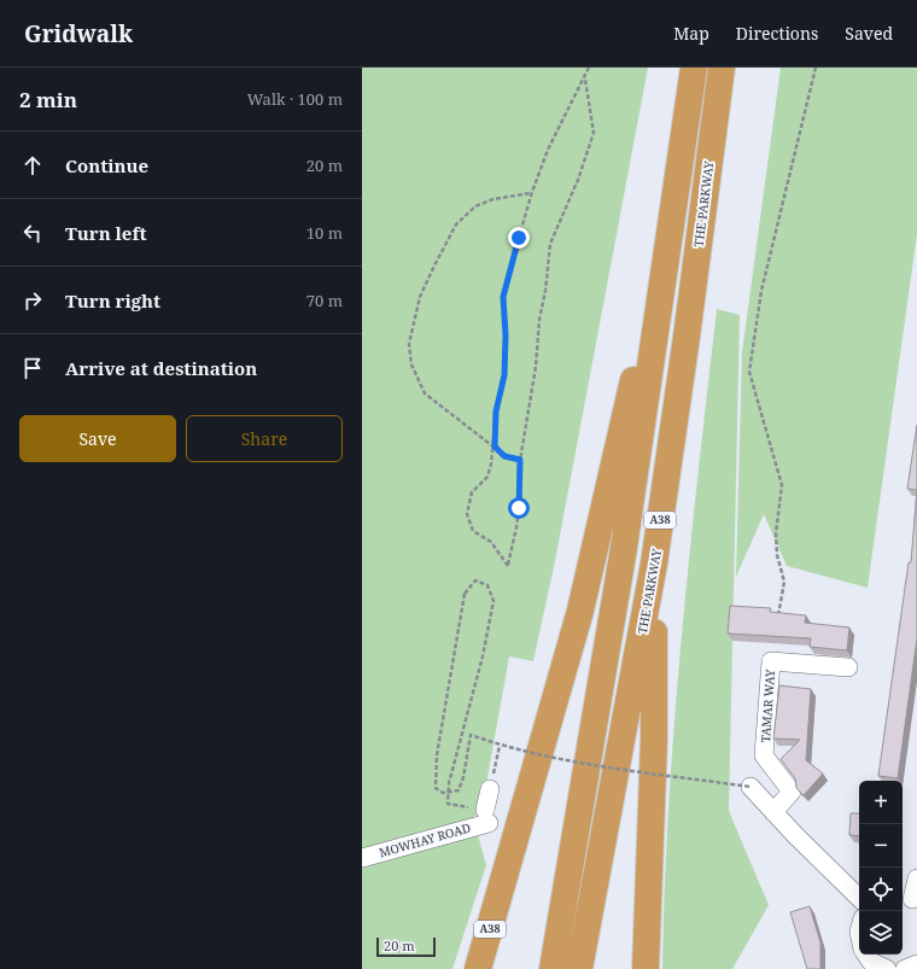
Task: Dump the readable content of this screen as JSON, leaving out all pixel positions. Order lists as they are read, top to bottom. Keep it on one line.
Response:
{"streets":{"highway":["THE PARKWAY","A38"],"street":["TAMAR WAY","MOWHAY ROAD"]},"crossings":[["THE PARKWAY","A38"]],"scale_bar":"20 m","page":{"header":"Gridwalk","nav":["Map","Directions","Saved"],"heading":["2 min","Walk · 100 m"],"list":[["Continue","20 m"],["Turn left","10 m"],["Turn right","70 m"],"Arrive at destination"],"buttons":["Save","Share"],"map_buttons":["+","−"],"scale":"20 m"}}
